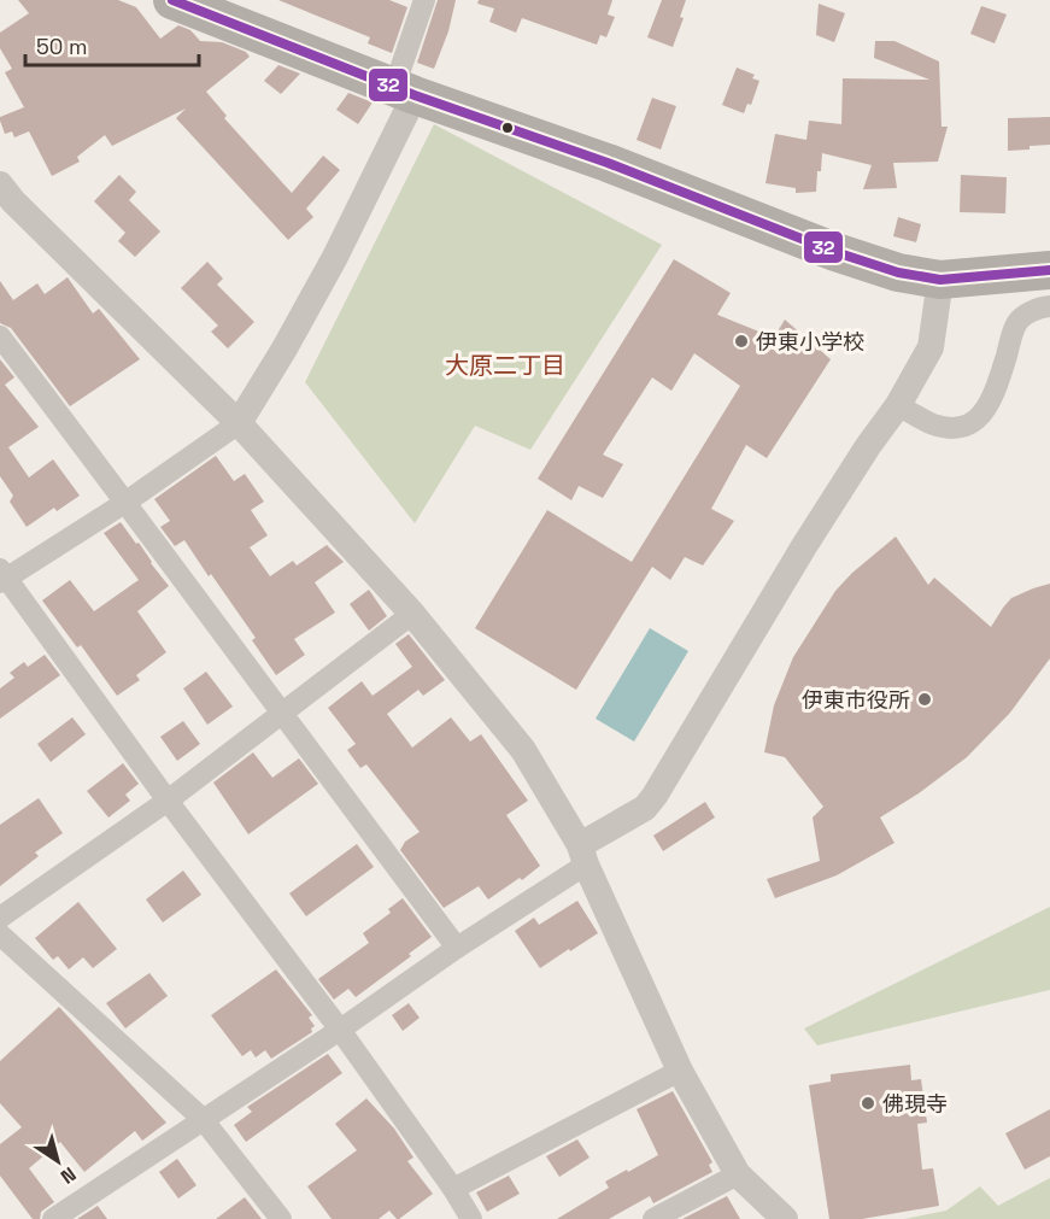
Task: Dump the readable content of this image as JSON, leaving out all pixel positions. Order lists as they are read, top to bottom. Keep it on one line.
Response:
{"districts":["大原二丁目"],"places":["伊東小学校","伊東市役所","佛現寺"],"lines":["transit line 32"],"scale_bar":"50 m","north":"bottom right"}
